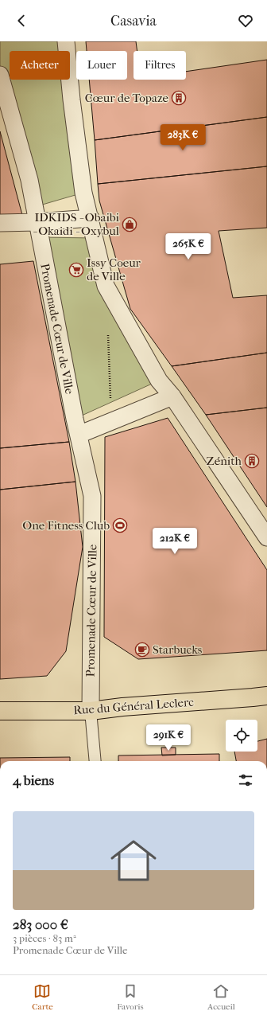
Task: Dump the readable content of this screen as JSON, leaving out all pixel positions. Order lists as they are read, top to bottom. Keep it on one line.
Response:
{"streets":{"main road":["Rue du Général Leclerc"],"street":["Promenade Cœur de Ville"]},"crossings":[["Promenade Cœur de Ville","Rue du Général Leclerc"]],"places":{"building":["Cœur de Topaze","Zénith"],"shop":["IDKIDS - Obaibi - Okaidi - Oxybul"],"supermarket":["Issy Coeur de Ville"],"sports":["One Fitness Club"],"cafe":["Starbucks"]},"page":{"header":"Casavia","chip":["Acheter","Louer","Filtres"],"price":["283K €","265K €","212K €","291K €"],"heading":"4 biens","list":[{"name":"283 000 €","note":"3 pièces · 83 m² · Promenade Cœur de Ville"}],"tabs":["Carte","Favoris","Accueil"]}}
